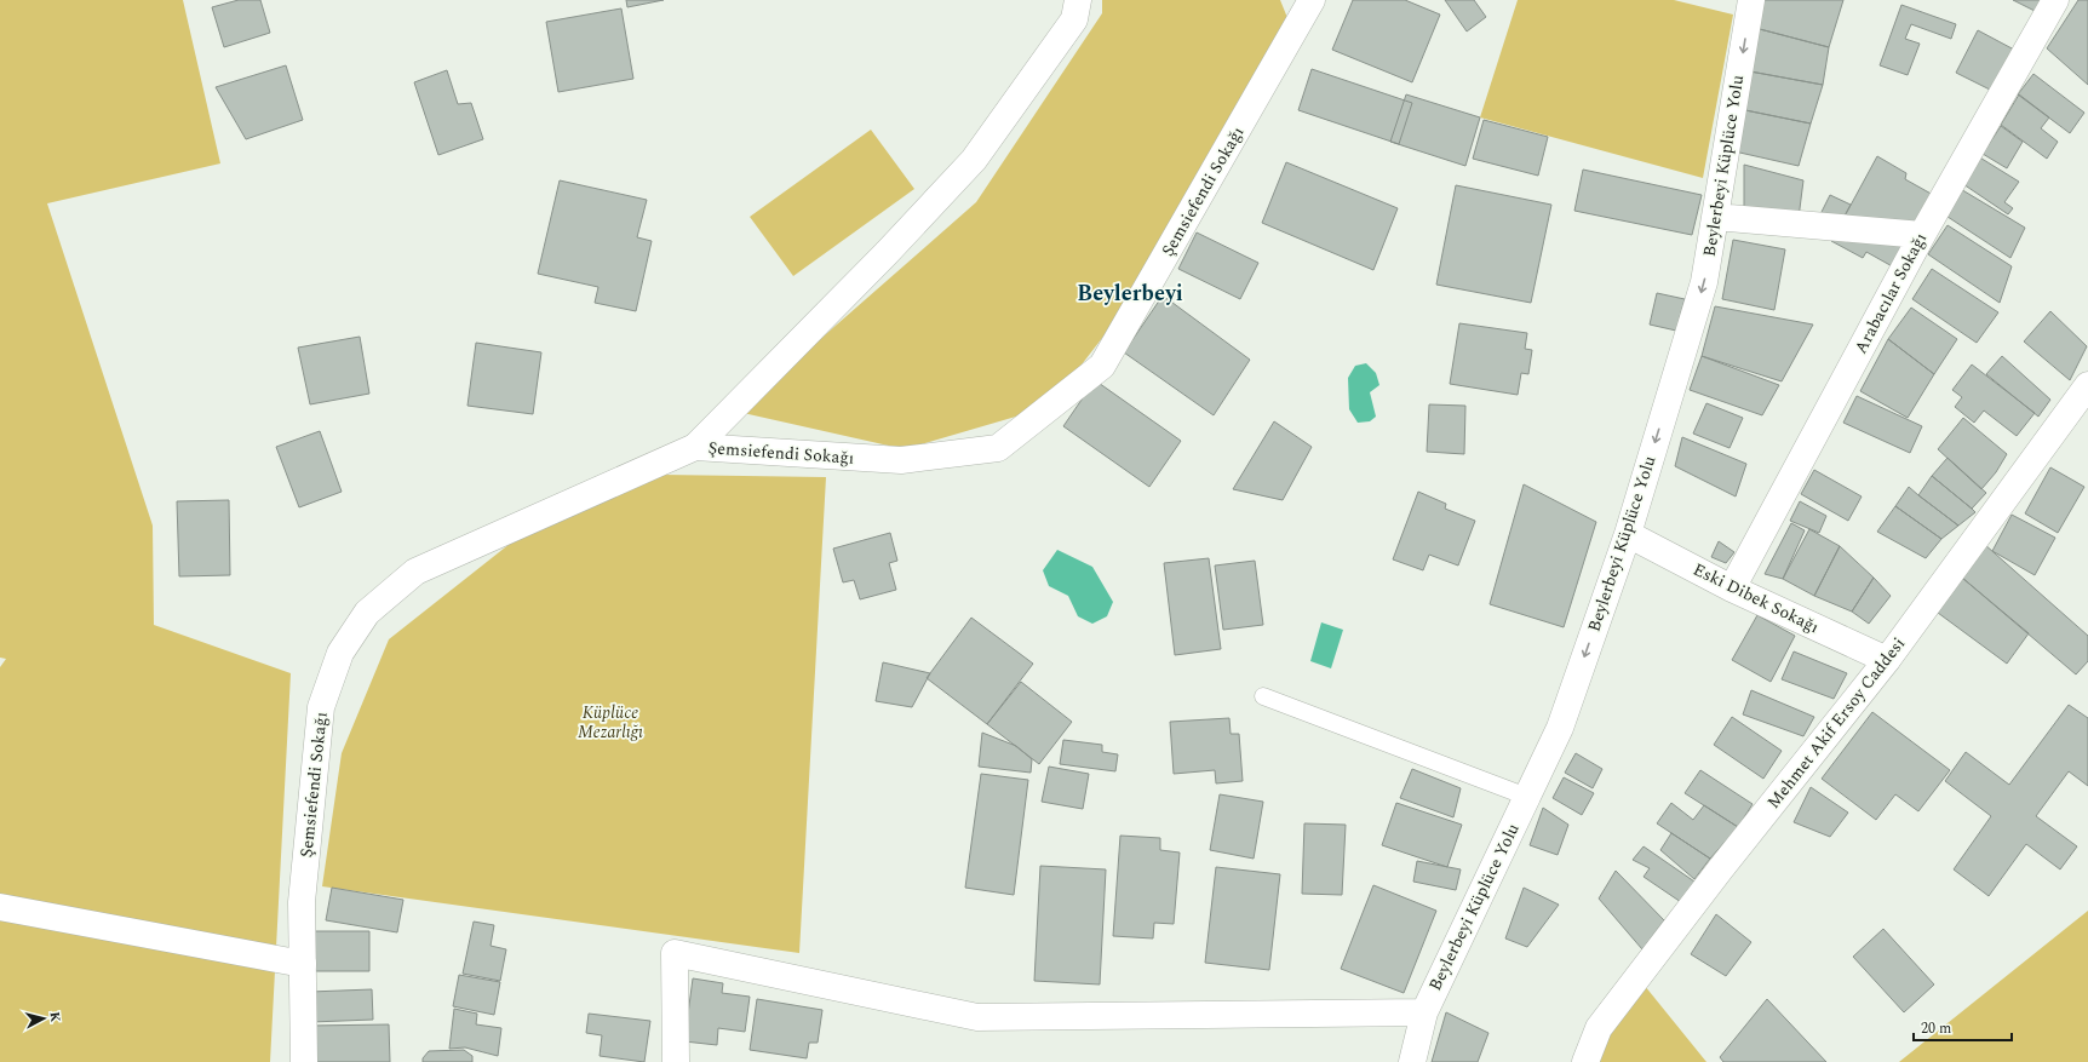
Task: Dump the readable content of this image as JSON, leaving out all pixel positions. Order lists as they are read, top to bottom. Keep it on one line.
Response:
{"streets":{"street":["Beylerbeyi Küplüce Yolu","Şemsiefendi Sokağı","Arabacılar Sokağı","Eski Dibek Sokağı","Mehmet Akif Ersoy Caddesi"]},"crossings":[["Beylerbeyi Küplüce Yolu","Eski Dibek Sokağı"],["Arabacılar Sokağı","Eski Dibek Sokağı"],["Eski Dibek Sokağı","Mehmet Akif Ersoy Caddesi"]],"one_way":["Beylerbeyi Küplüce Yolu"],"districts":["Beylerbeyi"],"parks":["Küplüce Mezarlığı"],"scale_bar":"20 m","north":"right"}
